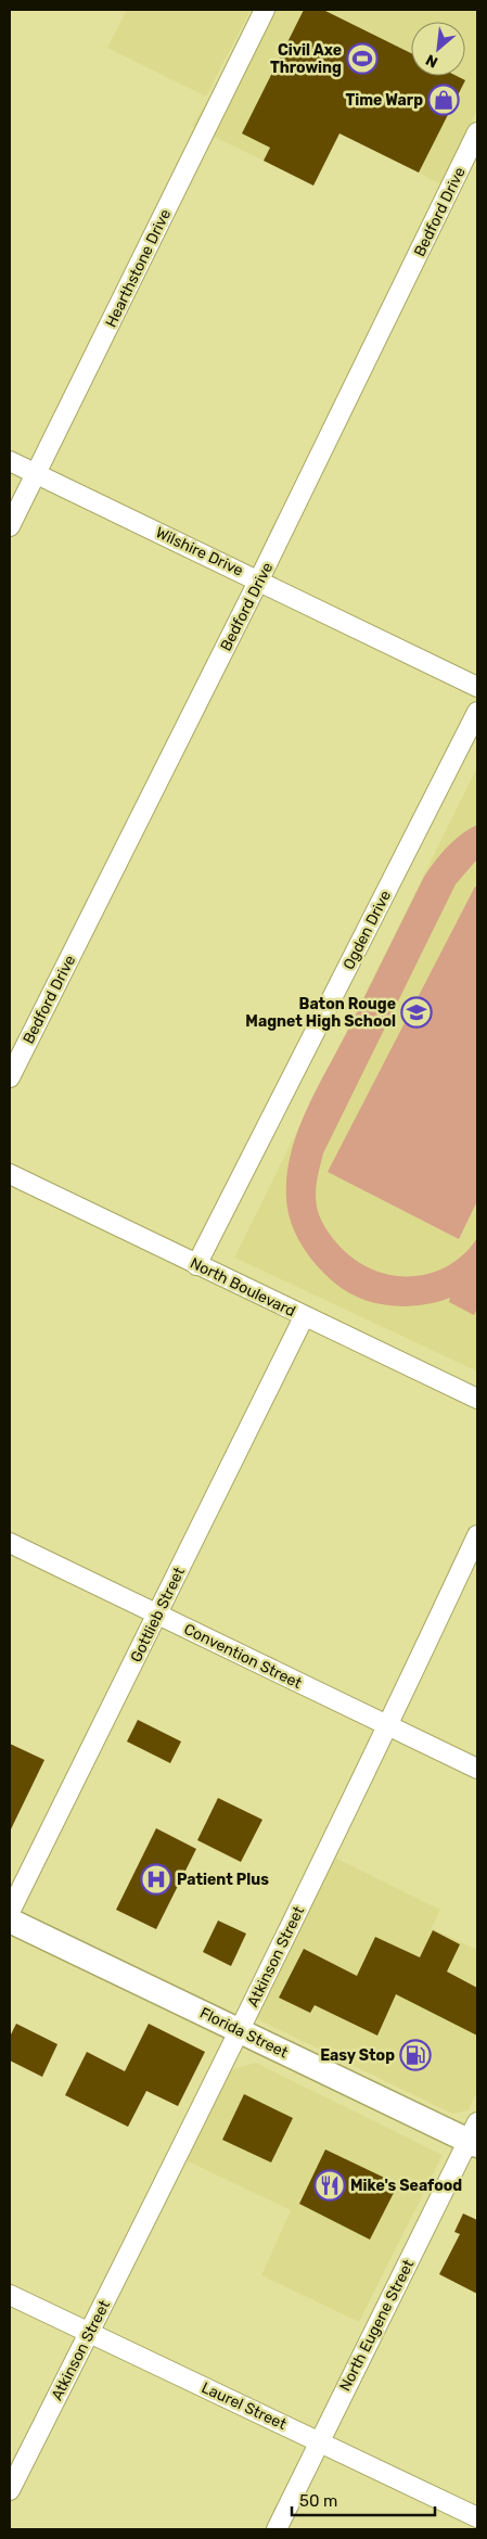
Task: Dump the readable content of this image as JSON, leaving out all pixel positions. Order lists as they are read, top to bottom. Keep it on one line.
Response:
{"streets":{"main road":["Florida Street"],"street":["Bedford Drive","Hearthstone Drive","Wilshire Drive","Ogden Drive","North Boulevard","Gottlieb Street","Convention Street","Atkinson Street","North Eugene Street","Laurel Street"]},"crossings":[["Bedford Drive","Wilshire Drive"],["Hearthstone Drive","Wilshire Drive"],["Ogden Drive","North Boulevard"],["North Boulevard","Gottlieb Street"],["Gottlieb Street","Convention Street"],["Convention Street","Atkinson Street"],["Atkinson Street","Florida Street"],["Atkinson Street","Laurel Street"],["Florida Street","North Eugene Street"],["North Eugene Street","Laurel Street"]],"places":{"sports":["Civil Axe Throwing"],"shop":["Time Warp"],"school or university":["Baton Rouge Magnet High School"],"hospital":["Patient Plus"],"fuel station":["Easy Stop"],"restaurant":["Mike's Seafood"]},"scale_bar":"50 m","north":"bottom left"}
